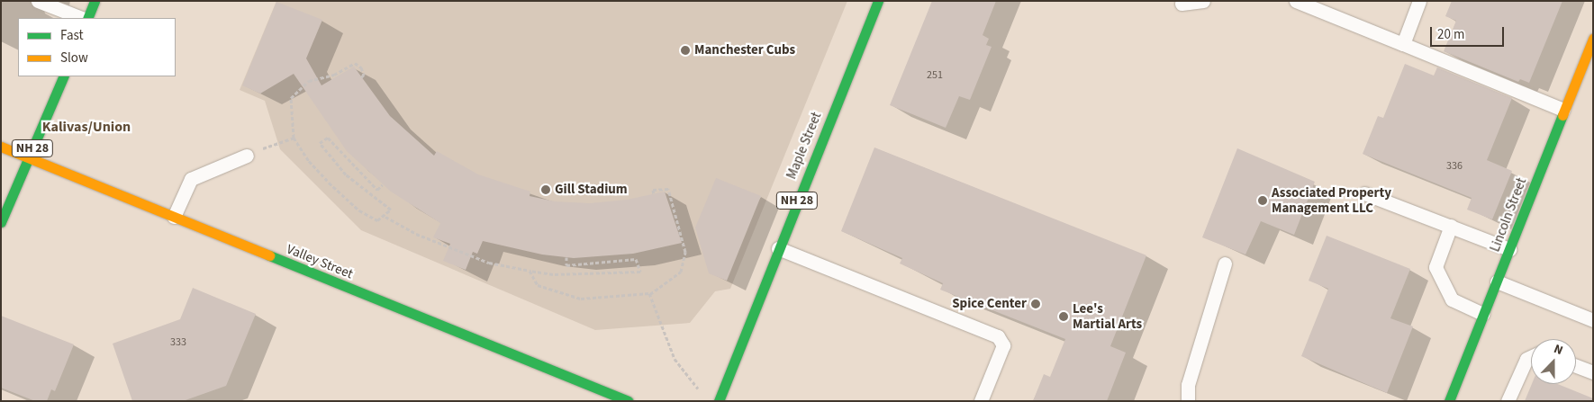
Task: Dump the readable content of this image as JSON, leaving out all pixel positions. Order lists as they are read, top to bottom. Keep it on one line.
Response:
{"streets":{"main road":["Maple Street","NH 28","Lincoln Street","Valley Street"]},"crossings":[["NH 28","Valley Street"]],"districts":["Kalivas/Union"],"places":["Manchester Cubs","Gill Stadium","Associated Property Management LLC","Spice Center","Lee's Martial Arts"],"house_numbers":["251","336","333"],"legend":["Fast","Slow"],"scale_bar":"20 m","north":"top"}
